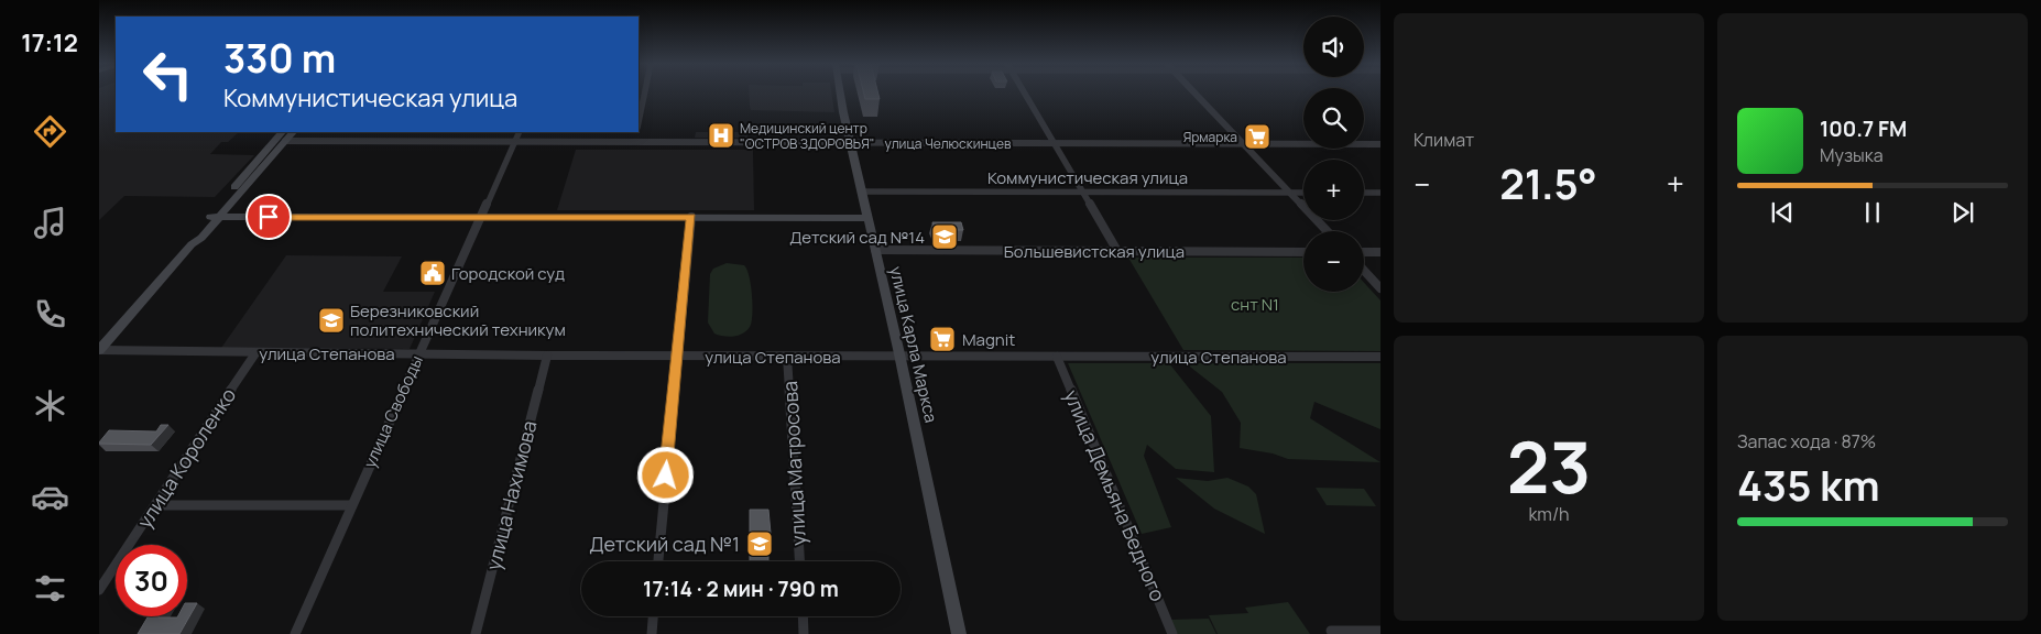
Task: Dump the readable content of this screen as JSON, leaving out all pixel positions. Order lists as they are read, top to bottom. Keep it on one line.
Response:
{"streets":{"main road":["улица Карла Маркса"],"street":["улица Челюскинцев","Коммунистическая улица","Большевистская улица","улица Степанова","улица Свободы","улица Короленко","улица Матросова","улица Нахимова","улица Демьяна Бедного"]},"crossings":[["улица Челюскинцев","улица Карла Маркса"],["улица Челюскинцев","улица Свободы"],["Коммунистическая улица","улица Карла Маркса"],["Большевистская улица","улица Карла Маркса"],["улица Карла Маркса","улица Степанова"],["улица Степанова","улица Свободы"],["улица Степанова","улица Короленко"],["улица Степанова","улица Матросова"],["улица Степанова","улица Нахимова"],["улица Степанова","улица Демьяна Бедного"]],"parks":["снт N1"],"places":{"hospital":["Медицинский центр \"ОСТРОВ ЗДОРОВЬЯ\""],"supermarket":["Ярмарка","Magnit"],"school or university":["Детский сад №14","Березниковский политехнический техникум","Детский сад №1"],"public building":["Городской суд"]},"page":{"tabs":"17:12","tile":["Климат",["23","km/h"],["Запас хода · 87%","435 km"]],"map_buttons":["+","−"],"turn":["330 m","Коммунистическая улица"],"song":["100.7 FM","Музыка"],"heat":["−","21.5°","+"],"limit":"30","trip":"17:14 · 2 мин · 790 m"}}
